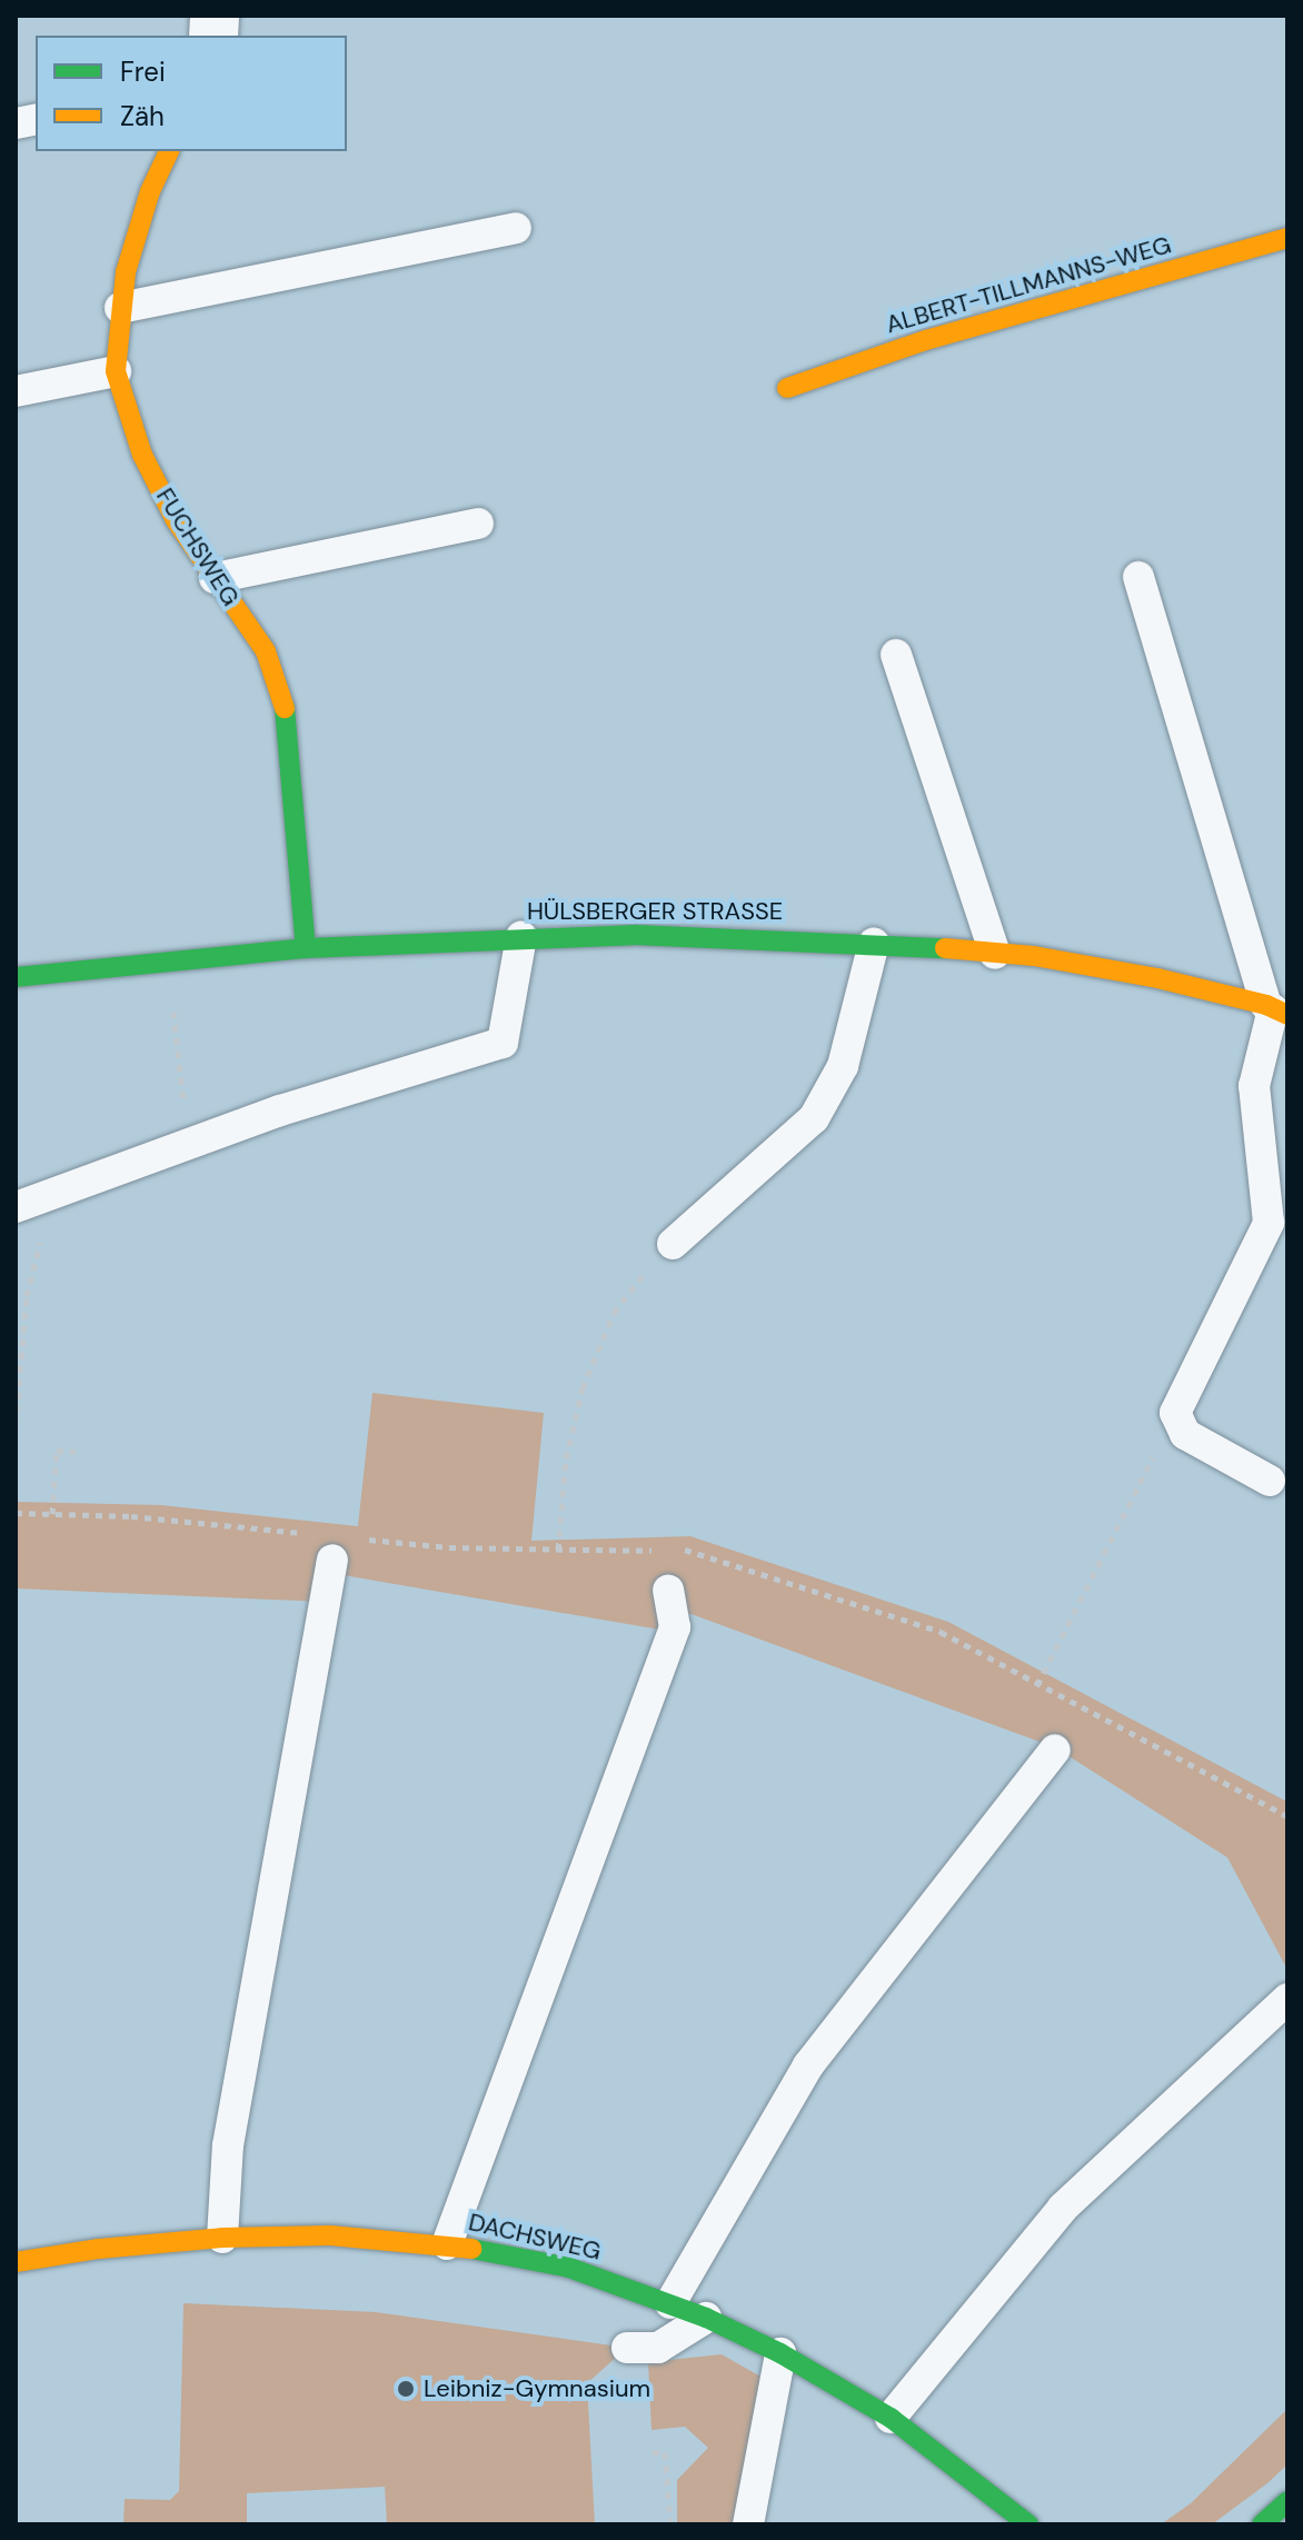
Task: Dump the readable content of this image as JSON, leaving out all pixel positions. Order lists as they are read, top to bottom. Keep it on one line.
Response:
{"streets":{"street":["ALBERT-TILLMANNS-WEG","FUCHSWEG","HÜLSBERGER STRASSE","DACHSWEG"]},"crossings":[["FUCHSWEG","HÜLSBERGER STRASSE"]],"places":["Leibniz-Gymnasium"],"legend":["Frei","Zäh"]}
